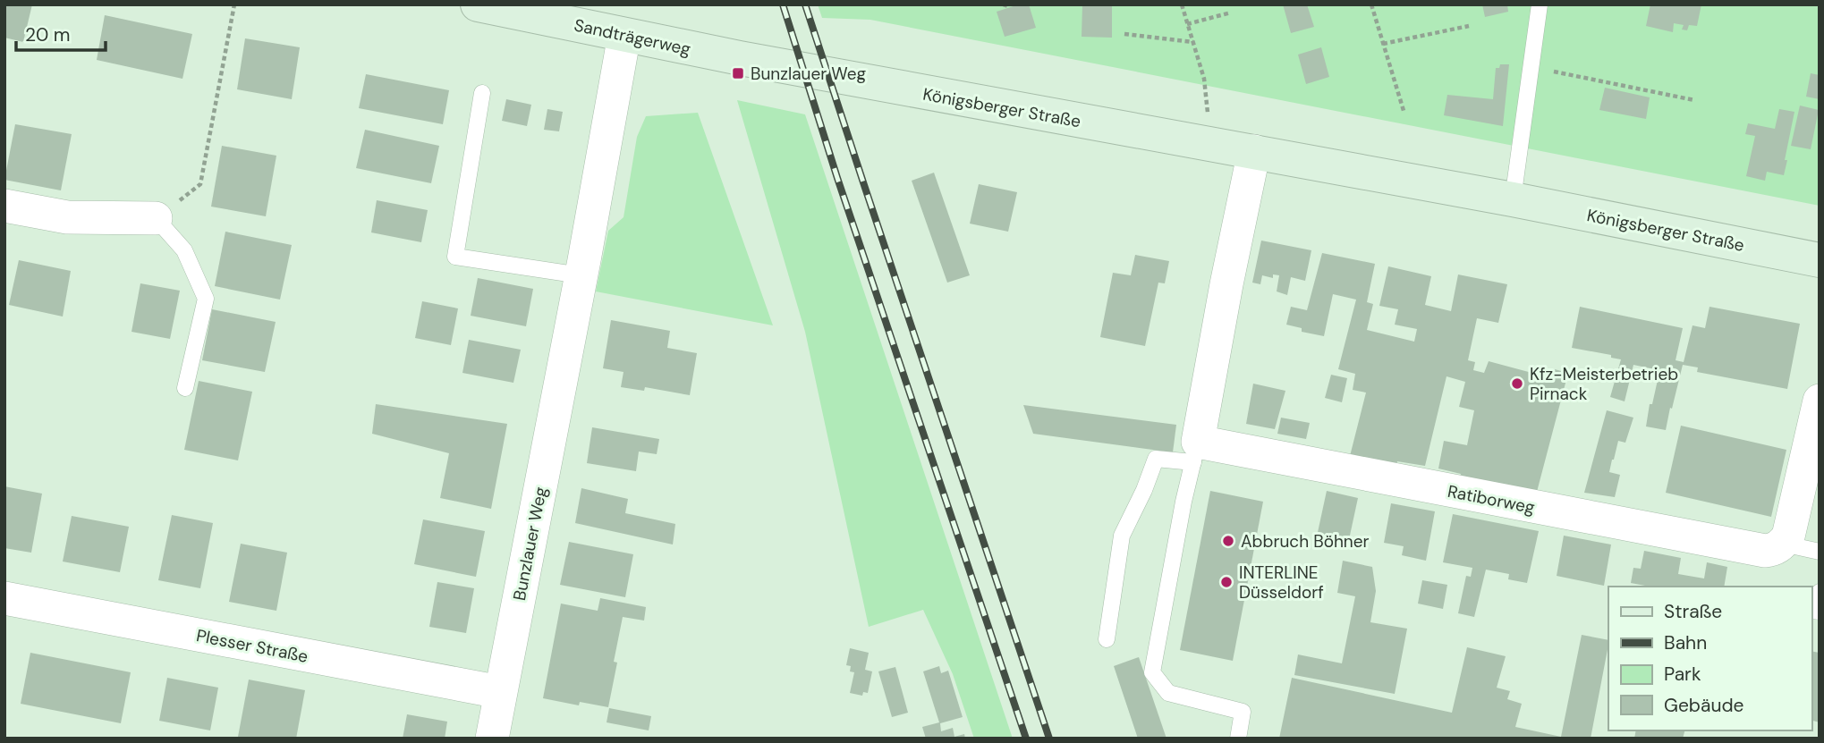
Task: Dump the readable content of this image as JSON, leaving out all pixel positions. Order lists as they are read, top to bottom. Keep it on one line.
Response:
{"streets":{"main road":["Sandträgerweg","Königsberger Straße"],"street":["Ratiborweg","Bunzlauer Weg","Plesser Straße"]},"crossings":[["Sandträgerweg","Königsberger Straße"],["Sandträgerweg","Bunzlauer Weg"],["Bunzlauer Weg","Plesser Straße"]],"places":{"transit":["Bunzlauer Weg"],"other":["Kfz-Meisterbetrieb Pirnack","Abbruch Böhner","INTERLINE Düsseldorf"]},"legend":["Straße","Bahn","Park","Gebäude"],"scale_bar":"20 m"}
